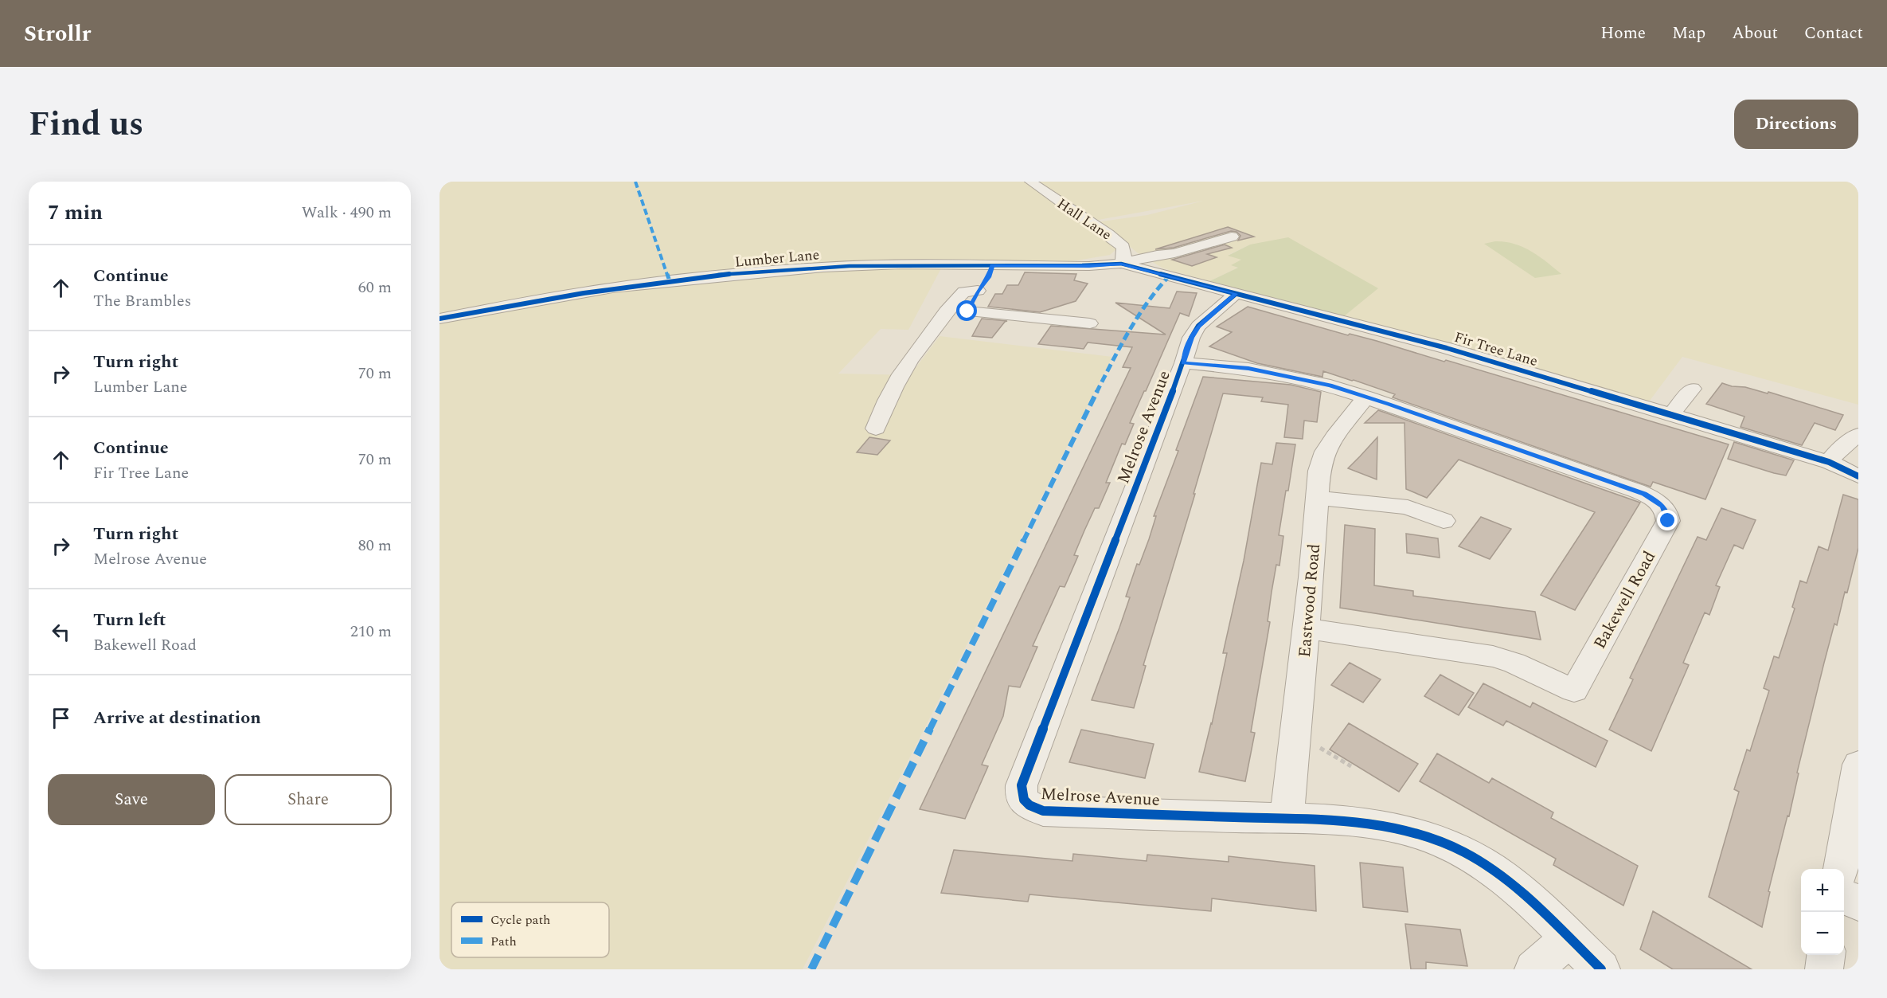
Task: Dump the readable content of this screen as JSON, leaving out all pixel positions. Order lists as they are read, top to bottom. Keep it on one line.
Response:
{"streets":{"street":["Hall Lane","Lumber Lane","Fir Tree Lane","Melrose Avenue","Bakewell Road","Eastwood Road"]},"crossings":[["Hall Lane","Lumber Lane"],["Hall Lane","Fir Tree Lane"],["Lumber Lane","Fir Tree Lane"],["Fir Tree Lane","Melrose Avenue"],["Melrose Avenue","Bakewell Road"],["Melrose Avenue","Eastwood Road"],["Bakewell Road","Eastwood Road"]],"legend":["Cycle path","Path"],"page":{"header":"Strollr","nav":["Home","Map","About","Contact"],"title":"Find us","buttons":["Directions",["Save","Share"]],"heading":["7 min","Walk · 490 m"],"list":[["Continue","The Brambles","60 m"],["Turn right","Lumber Lane","70 m"],["Continue","Fir Tree Lane","70 m"],["Turn right","Melrose Avenue","80 m"],["Turn left","Bakewell Road","210 m"],"Arrive at destination"],"map_buttons":["+","−"]}}
